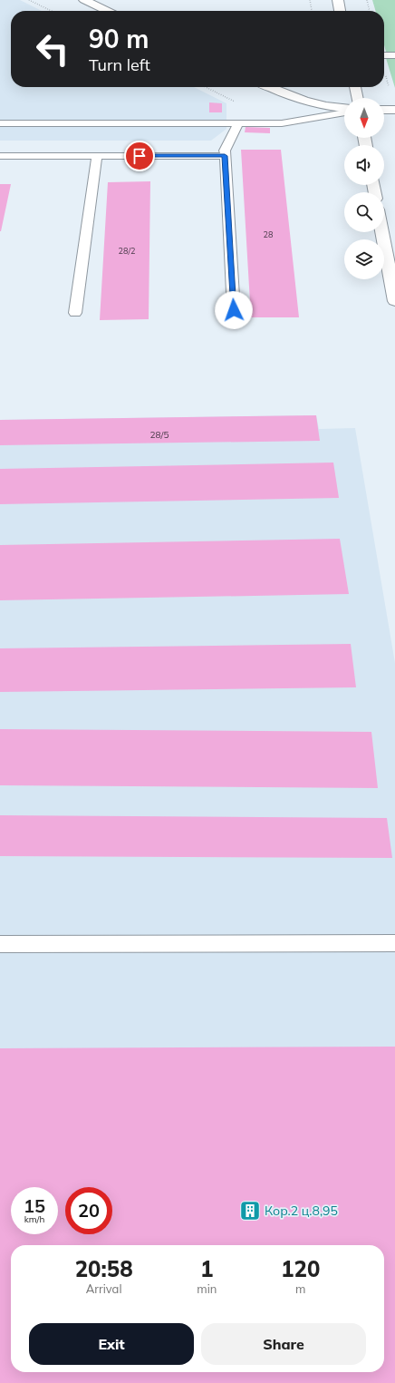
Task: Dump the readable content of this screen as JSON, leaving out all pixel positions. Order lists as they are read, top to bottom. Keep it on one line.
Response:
{"places":{"building":["Кор.2 ц.8,95"]},"house_numbers":["28","28/2","28/5"],"north":"bottom","page":{"turn":["90 m","Turn left"],"speed":"15 km/h","limit":"20","eta":["20:58","Arrival","1","min","120","m"],"buttons":["Exit","Share"]}}
